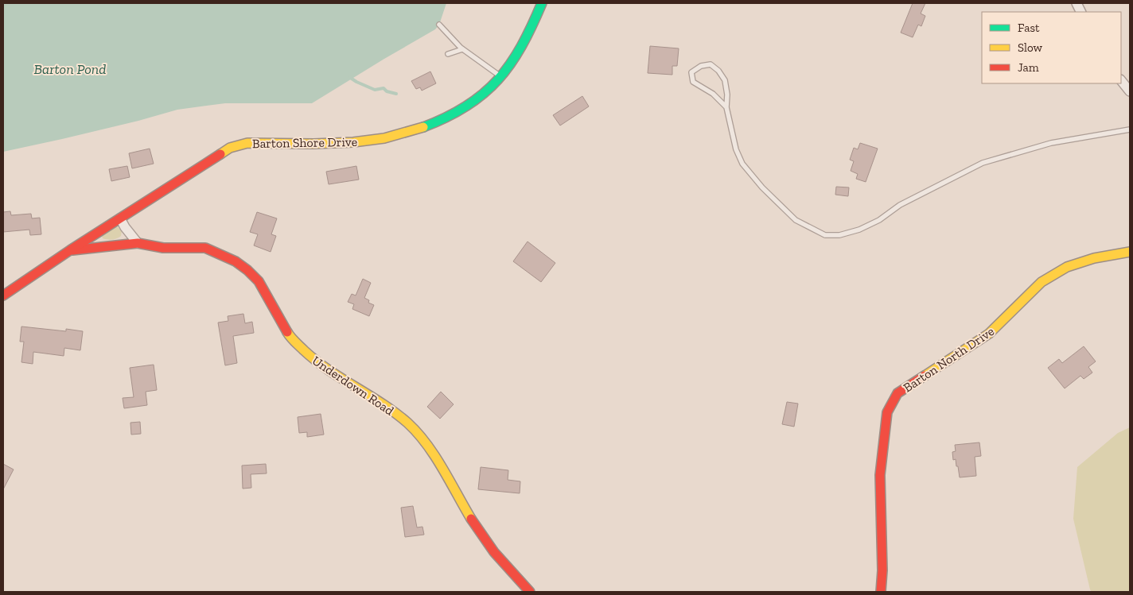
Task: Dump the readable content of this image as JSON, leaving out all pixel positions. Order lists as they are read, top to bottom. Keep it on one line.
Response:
{"streets":{"street":["Barton Shore Drive","Barton North Drive","Underdown Road"]},"crossings":[["Barton Shore Drive","Underdown Road"]],"water":["Barton Pond"],"legend":["Fast","Slow","Jam"]}
